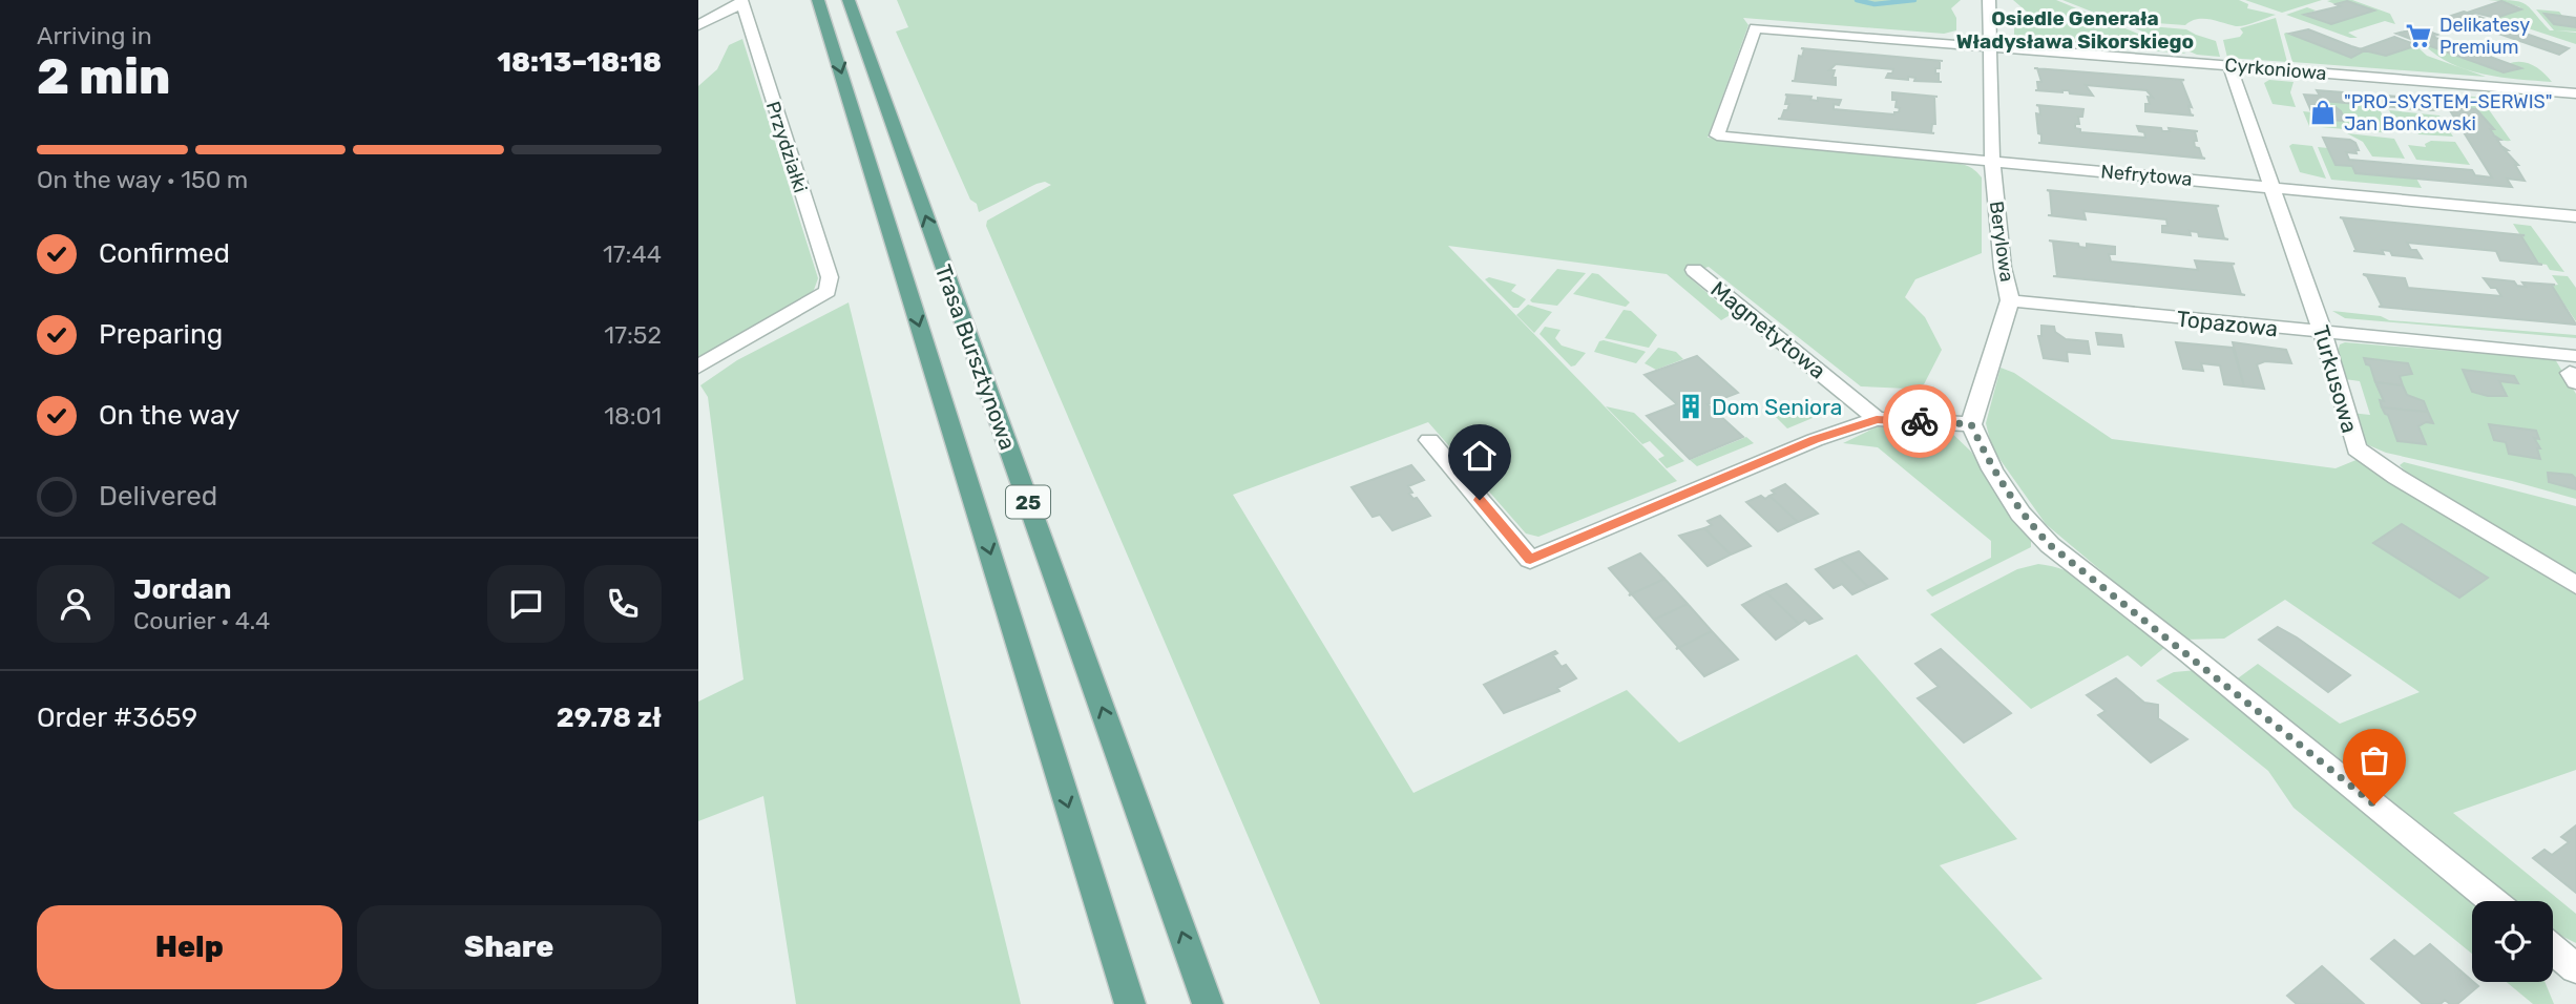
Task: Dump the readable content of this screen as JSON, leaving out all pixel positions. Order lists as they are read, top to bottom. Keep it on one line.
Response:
{"streets":{"main road":["Trasa Bursztynowa","25"],"street":["Cyrkoniowa","Przydziałki","Nefrytowa","Berylowa","Topazowa","Magnetytowa","Turkusowa"]},"crossings":[["Cyrkoniowa","Nefrytowa"],["Cyrkoniowa","Berylowa"],["Cyrkoniowa","Turkusowa"],["Nefrytowa","Berylowa"],["Nefrytowa","Turkusowa"],["Berylowa","Topazowa"],["Topazowa","Turkusowa"]],"districts":["Osiedle Generała Władysława Sikorskiego"],"places":{"supermarket":["Delikatesy Premium"],"shop":["\"PRO-SYSTEM-SERWIS\" Jan Bonkowski"],"building":["Dom Seniora"]},"page":{"heading":["2 min","Arriving in","18:13–18:18"],"panel":["Jordan","Courier · 4.4","Order #3659","29.78 zł"],"bar":"On the way · 150 m","list":[["Confirmed","17:44"],["Preparing","17:52"],["On the way","18:01"],"Delivered"],"buttons":["Help","Share"]}}
